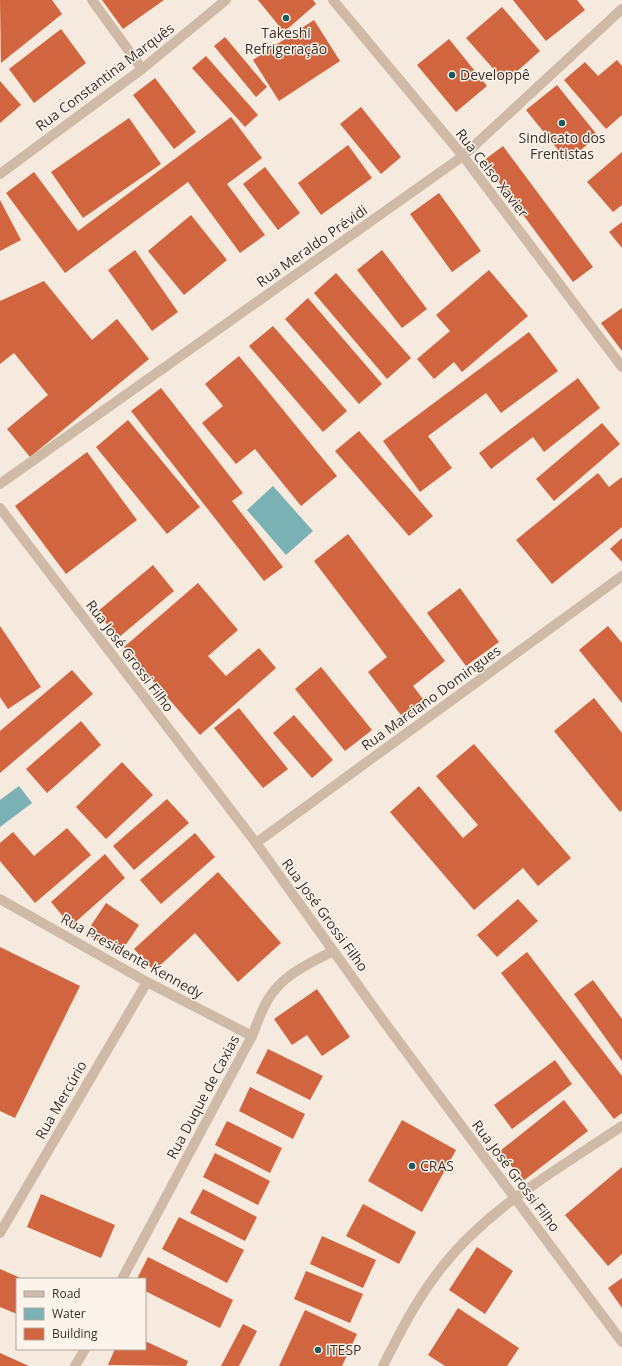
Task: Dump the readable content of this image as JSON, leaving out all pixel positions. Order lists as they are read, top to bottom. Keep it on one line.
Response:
{"streets":{"street":["Rua Constantina Marquês","Rua Celso Xavier","Rua Meraldo Prévidi","Rua José Grossi Filho","Rua Marciano Domingues","Rua Presidente Kennedy","Rua Duque de Caxias","Rua Mercúrio"]},"crossings":[["Rua Celso Xavier","Rua Meraldo Prévidi"],["Rua José Grossi Filho","Rua Marciano Domingues"],["Rua José Grossi Filho","Rua Duque de Caxias"],["Rua Presidente Kennedy","Rua Duque de Caxias"],["Rua Presidente Kennedy","Rua Mercúrio"]],"places":["Takeshi Refrigeração","Developpê","Sindicato dos Frentistas","CRAS","ITESP"],"legend":["Road","Water","Building"]}
